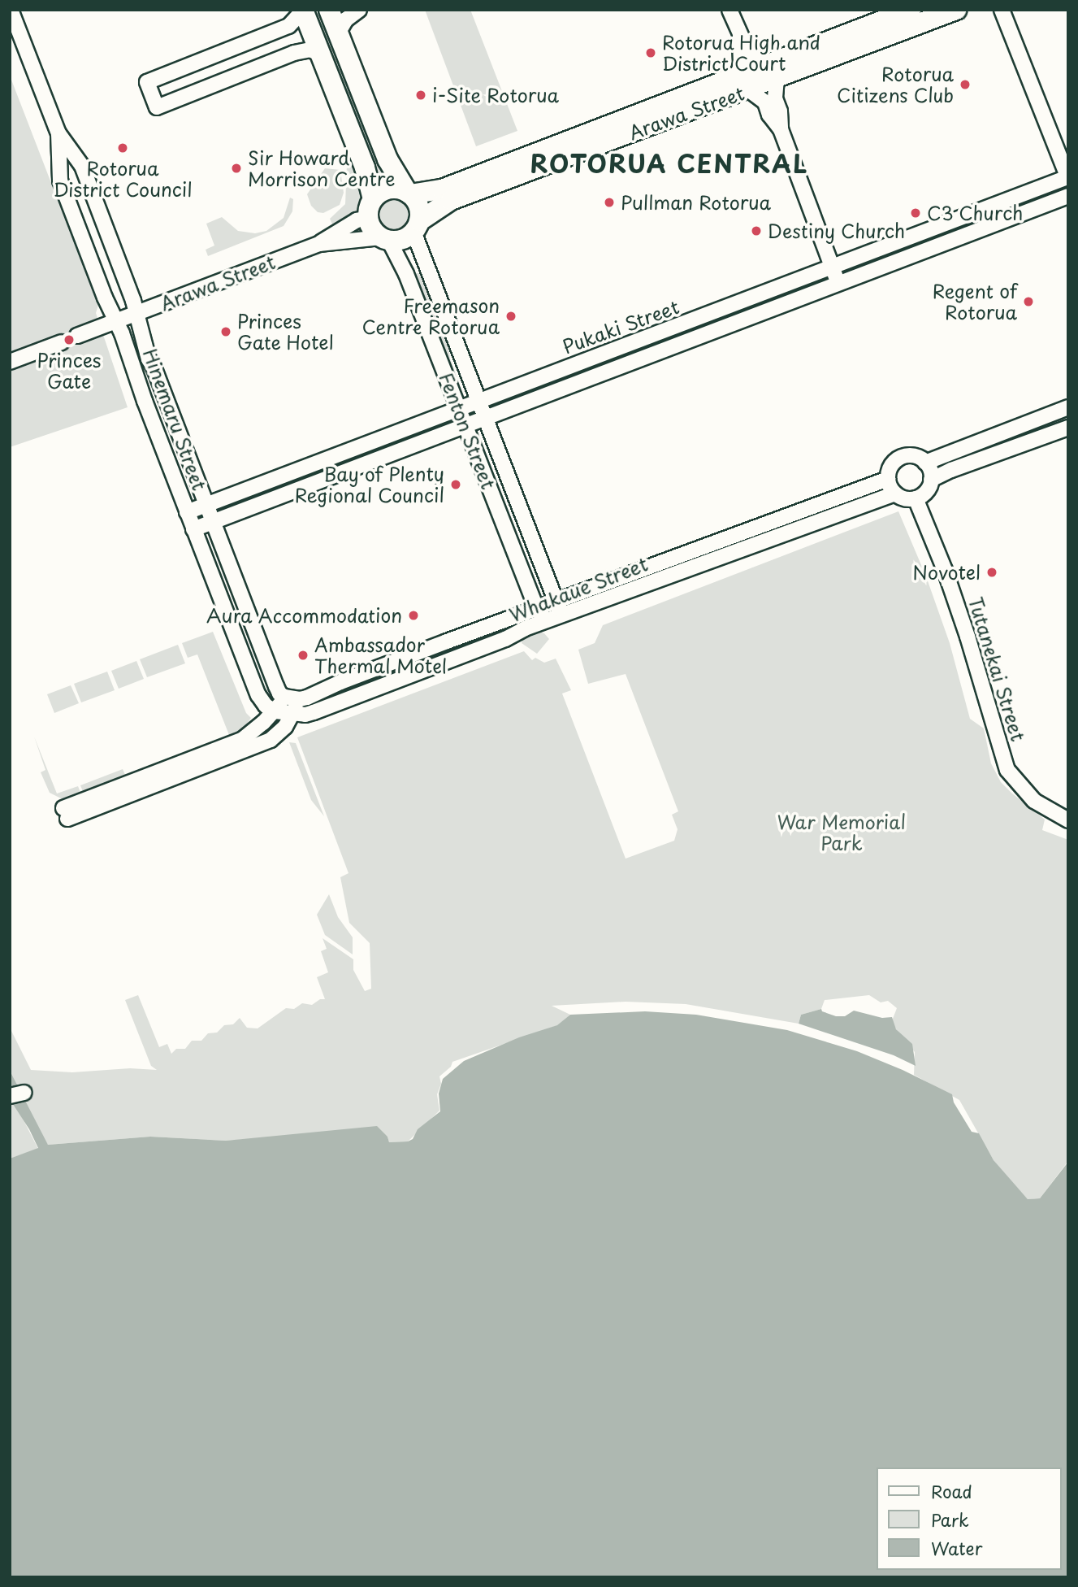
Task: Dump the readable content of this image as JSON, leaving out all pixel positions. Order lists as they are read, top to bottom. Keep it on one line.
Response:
{"streets":{"main road":["Arawa Street"],"street":["Pukaki Street","Hinemaru Street","Fenton Street","Whakaue Street","Tutanekai Street"]},"crossings":[["Arawa Street","Hinemaru Street"],["Arawa Street","Fenton Street"],["Pukaki Street","Hinemaru Street"],["Pukaki Street","Fenton Street"],["Hinemaru Street","Whakaue Street"],["Fenton Street","Whakaue Street"],["Whakaue Street","Tutanekai Street"]],"districts":["ROTORUA CENTRAL"],"parks":["War Memorial Park"],"places":["Rotorua High and District Court","Rotorua Citizens Club","i-Site Rotorua","Rotorua District Council","Sir Howard Morrison Centre","Pullman Rotorua","C3 Church","Destiny Church","Regent of Rotorua","Freemason Centre Rotorua","Princes Gate Hotel","Princes Gate","Bay of Plenty Regional Council","Novotel","Aura Accommodation","Ambassador Thermal Motel"],"legend":["Road","Park","Water"]}
